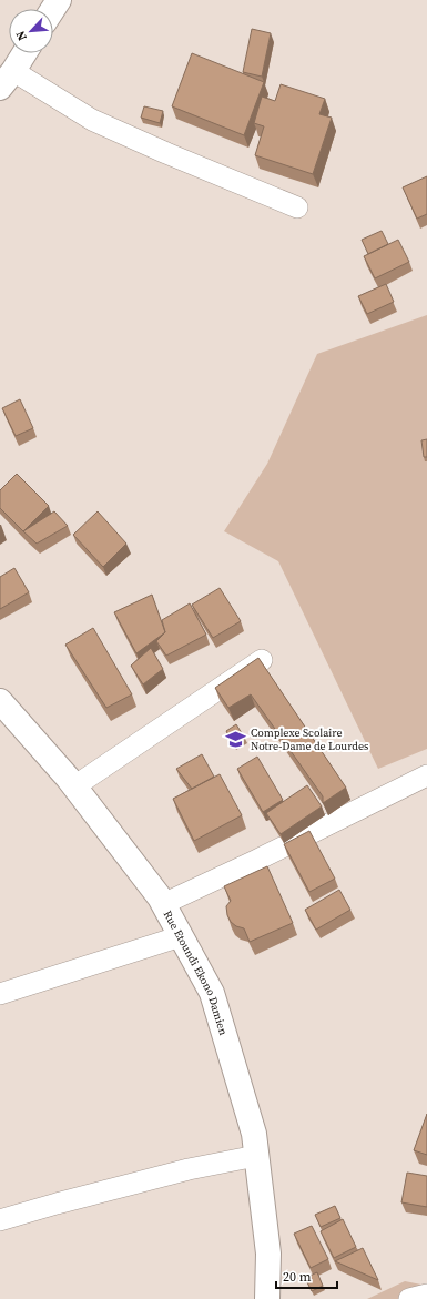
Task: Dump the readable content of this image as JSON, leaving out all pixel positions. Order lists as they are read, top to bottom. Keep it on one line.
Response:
{"streets":{"street":["Rue Etoundi Ekono Damien"]},"places":{"school or university":["Complexe Scolaire Notre-Dame de Lourdes"]},"scale_bar":"20 m","north":"bottom left"}
